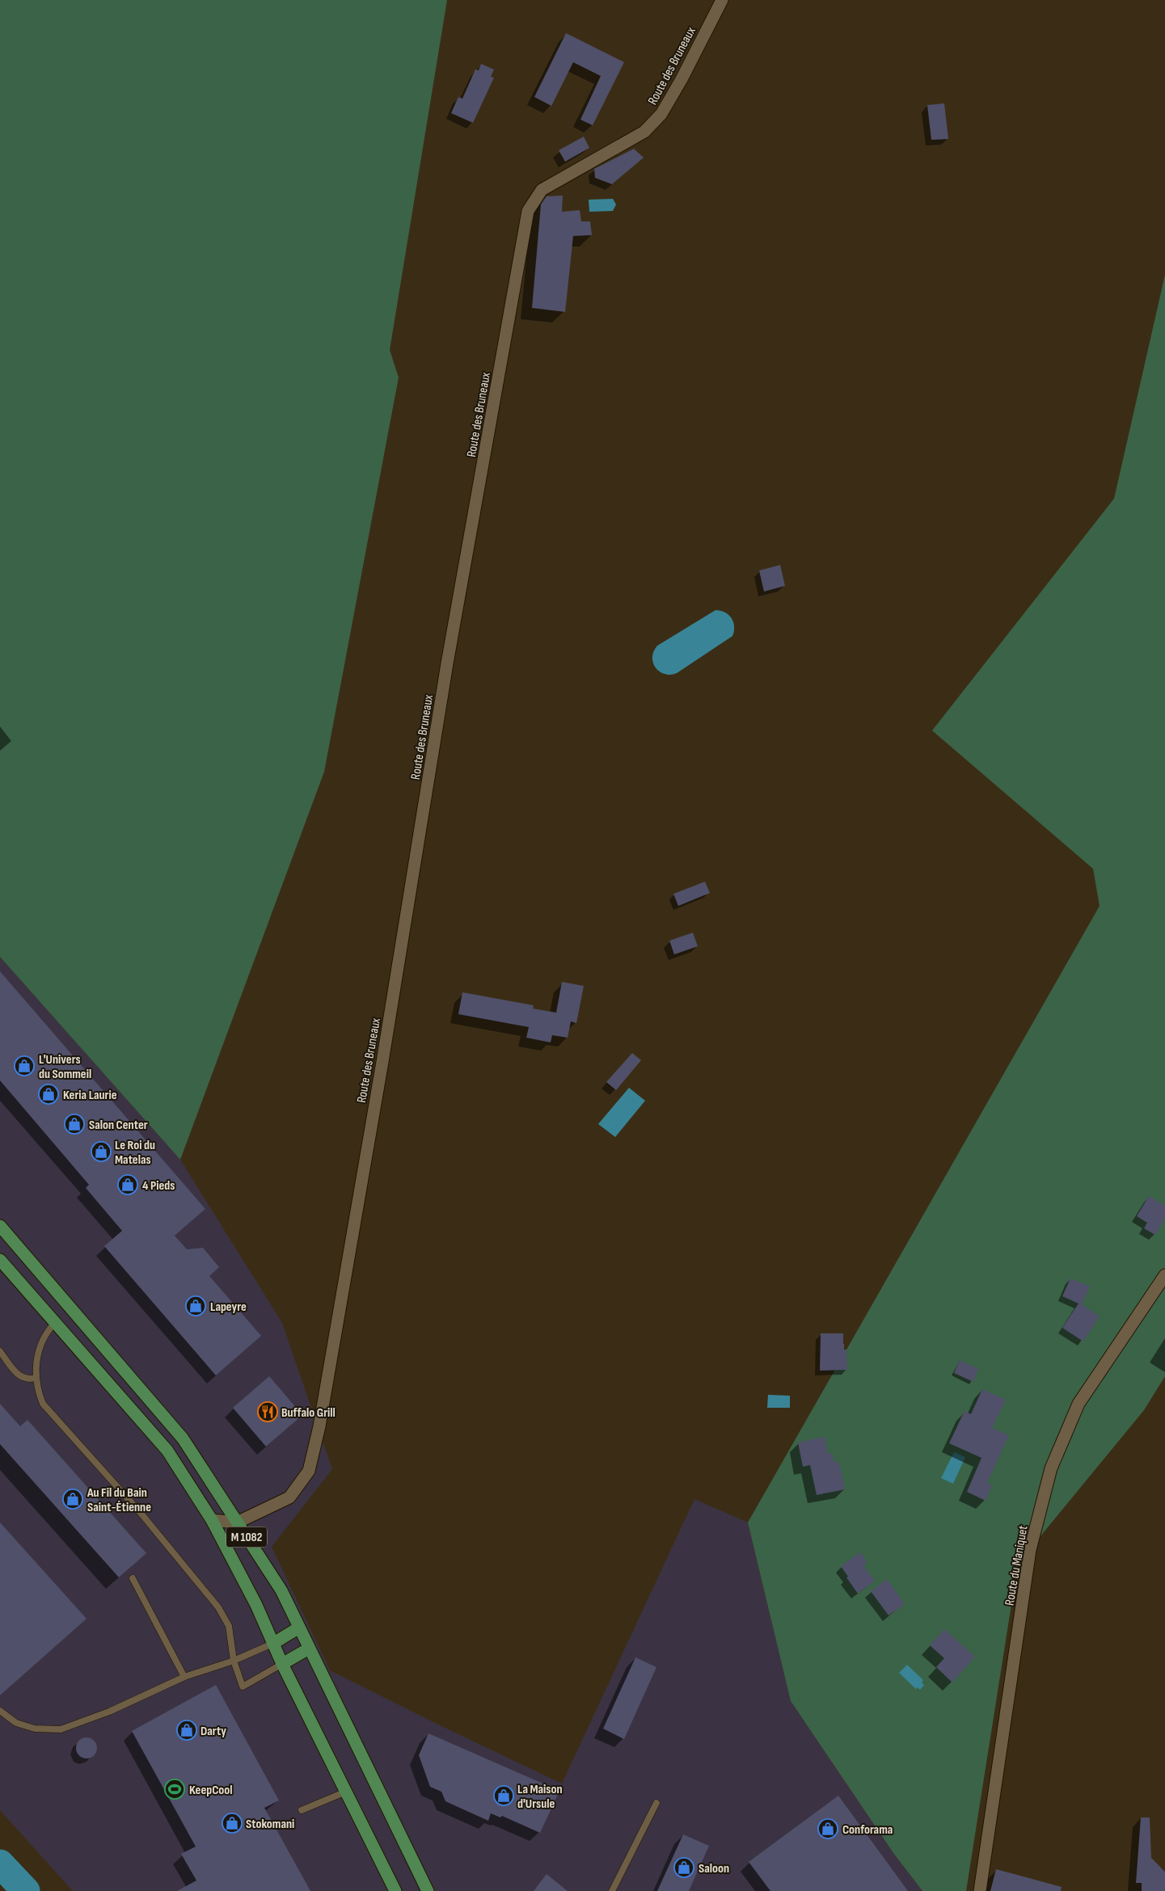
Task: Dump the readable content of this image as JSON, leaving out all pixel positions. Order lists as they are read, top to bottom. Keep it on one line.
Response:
{"streets":{"main road":["M 1082"],"street":["Route des Bruneaux","Route du Maniquet"]},"crossings":[["Route des Bruneaux","M 1082"]],"places":{"shop":["L'Univers du Sommeil","Keria Laurie","Salon Center","Le Roi du Matelas","4 Pieds","Lapeyre","Au Fil du Bain Saint-Étienne","Darty","La Maison d'Ursule","Stokomani","Conforama","Saloon"],"restaurant":["Buffalo Grill"],"sports":["KeepCool"]}}
